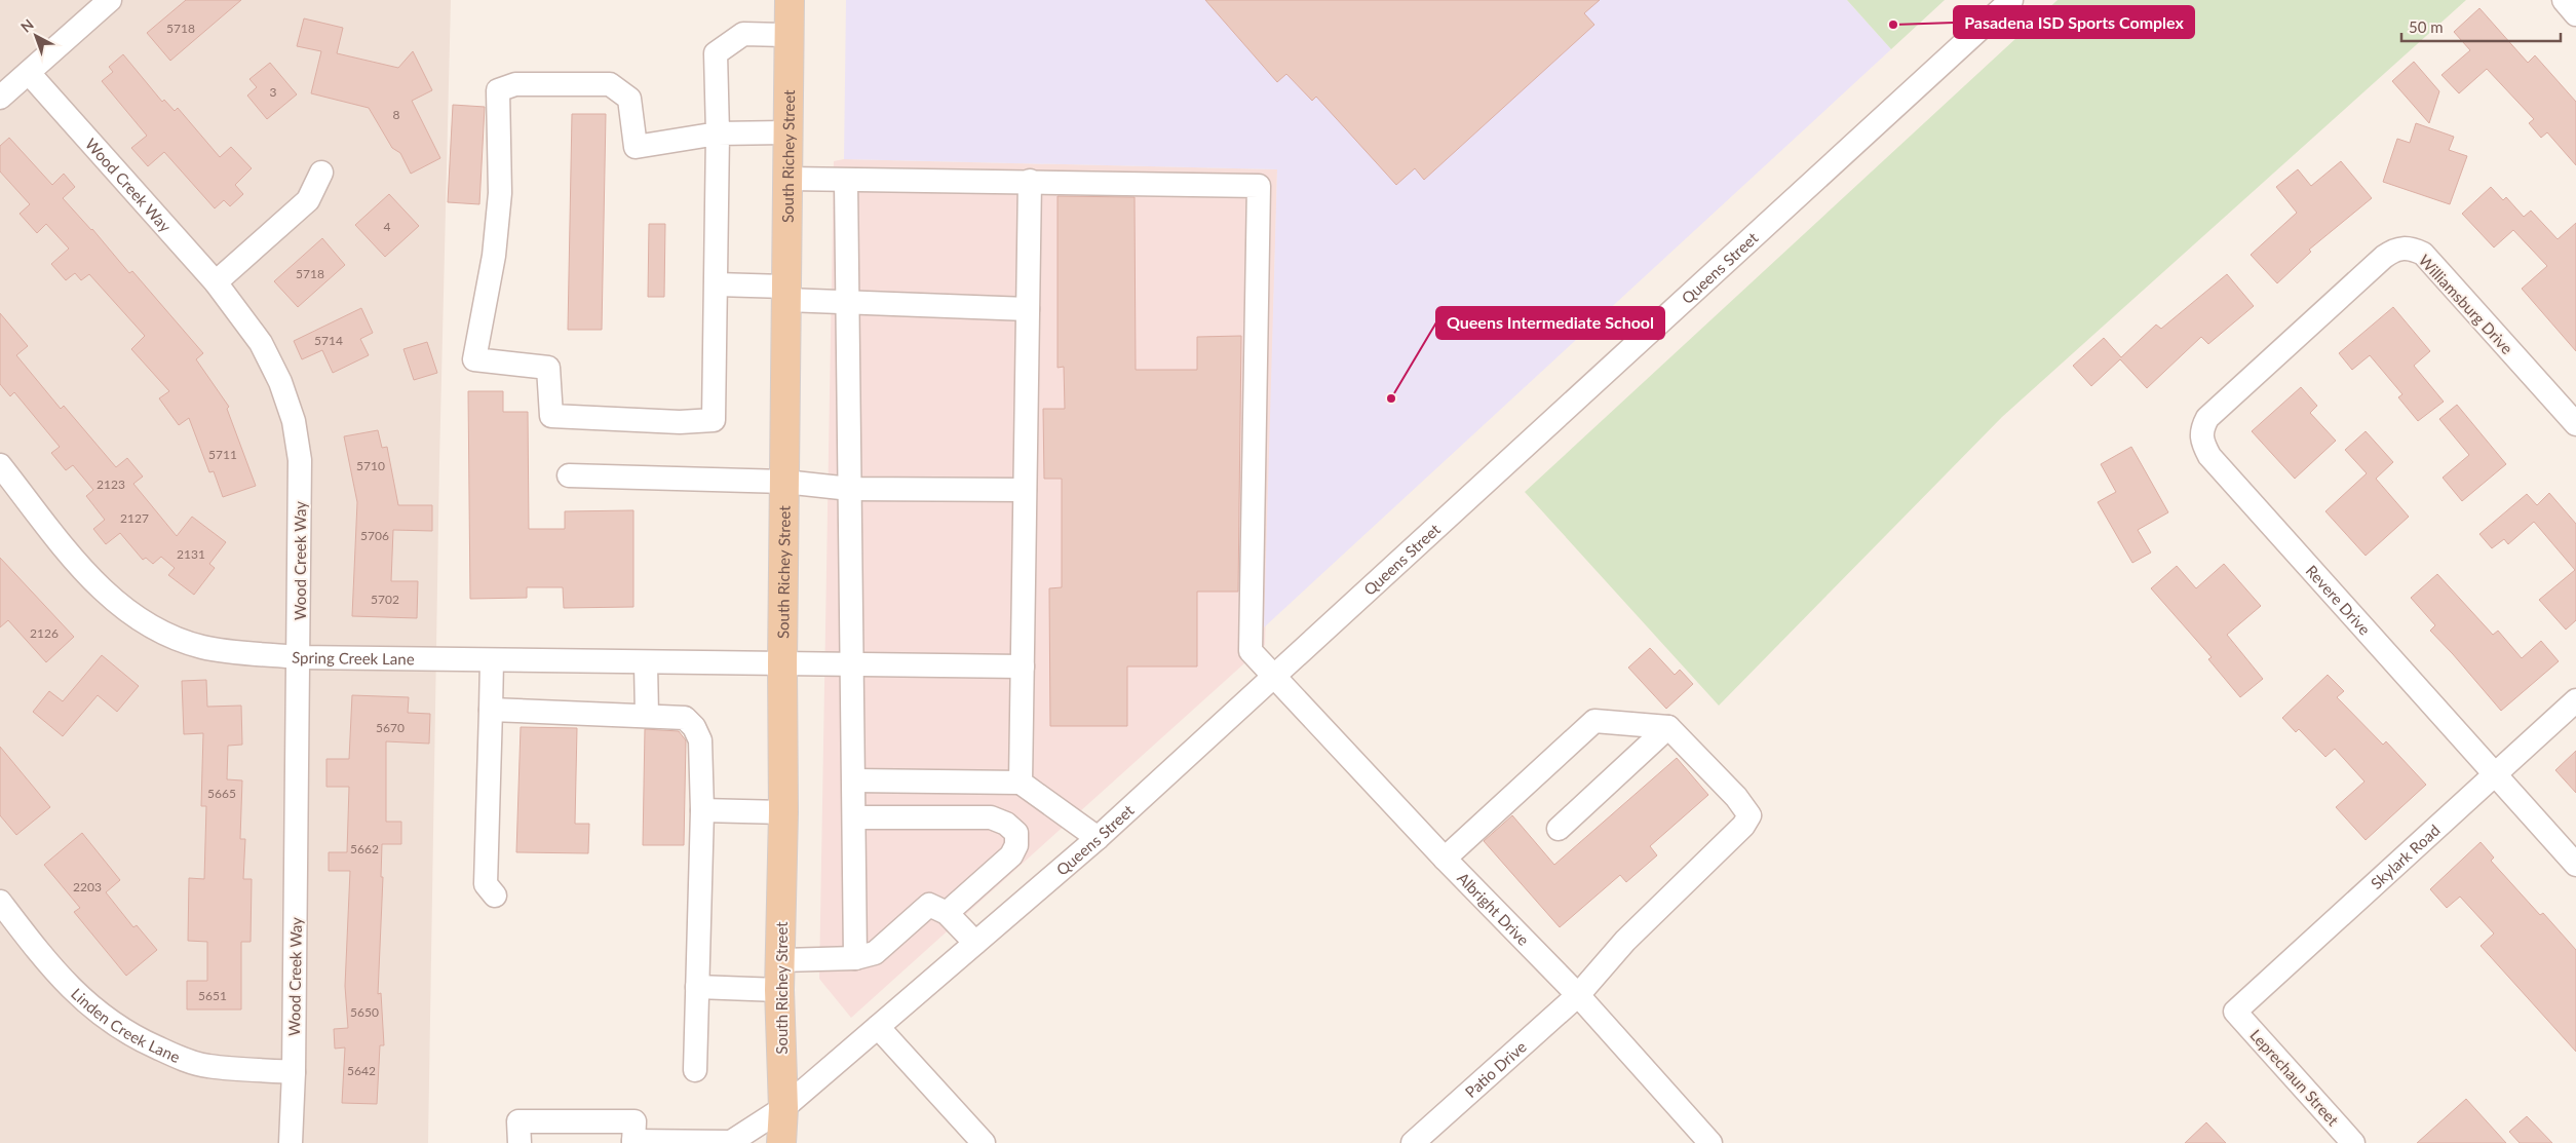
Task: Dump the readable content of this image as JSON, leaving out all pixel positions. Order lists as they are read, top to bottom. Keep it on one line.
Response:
{"streets":{"main road":["South Richey Street"],"street":["Wood Creek Way","Queens Street","Williamsburg Drive","Revere Drive","Spring Creek Lane","Skylark Road","Albright Drive","Linden Creek Lane","Patio Drive","Leprechaun Street"]},"crossings":[["South Richey Street","Queens Street"],["South Richey Street","Spring Creek Lane"],["Wood Creek Way","Spring Creek Lane"],["Wood Creek Way","Linden Creek Lane"],["Queens Street","Albright Drive"],["Williamsburg Drive","Revere Drive"],["Revere Drive","Skylark Road"],["Skylark Road","Leprechaun Street"],["Albright Drive","Patio Drive"]],"places":["Pasadena ISD Sports Complex","Queens Intermediate School"],"house_numbers":["5718","3","8","4","5718","5714","5711","5710","2123","2127","5706","2131","5702","2126","5670","5665","5662","2203","5651","5650","5642"],"scale_bar":"50 m","north":"top left"}
